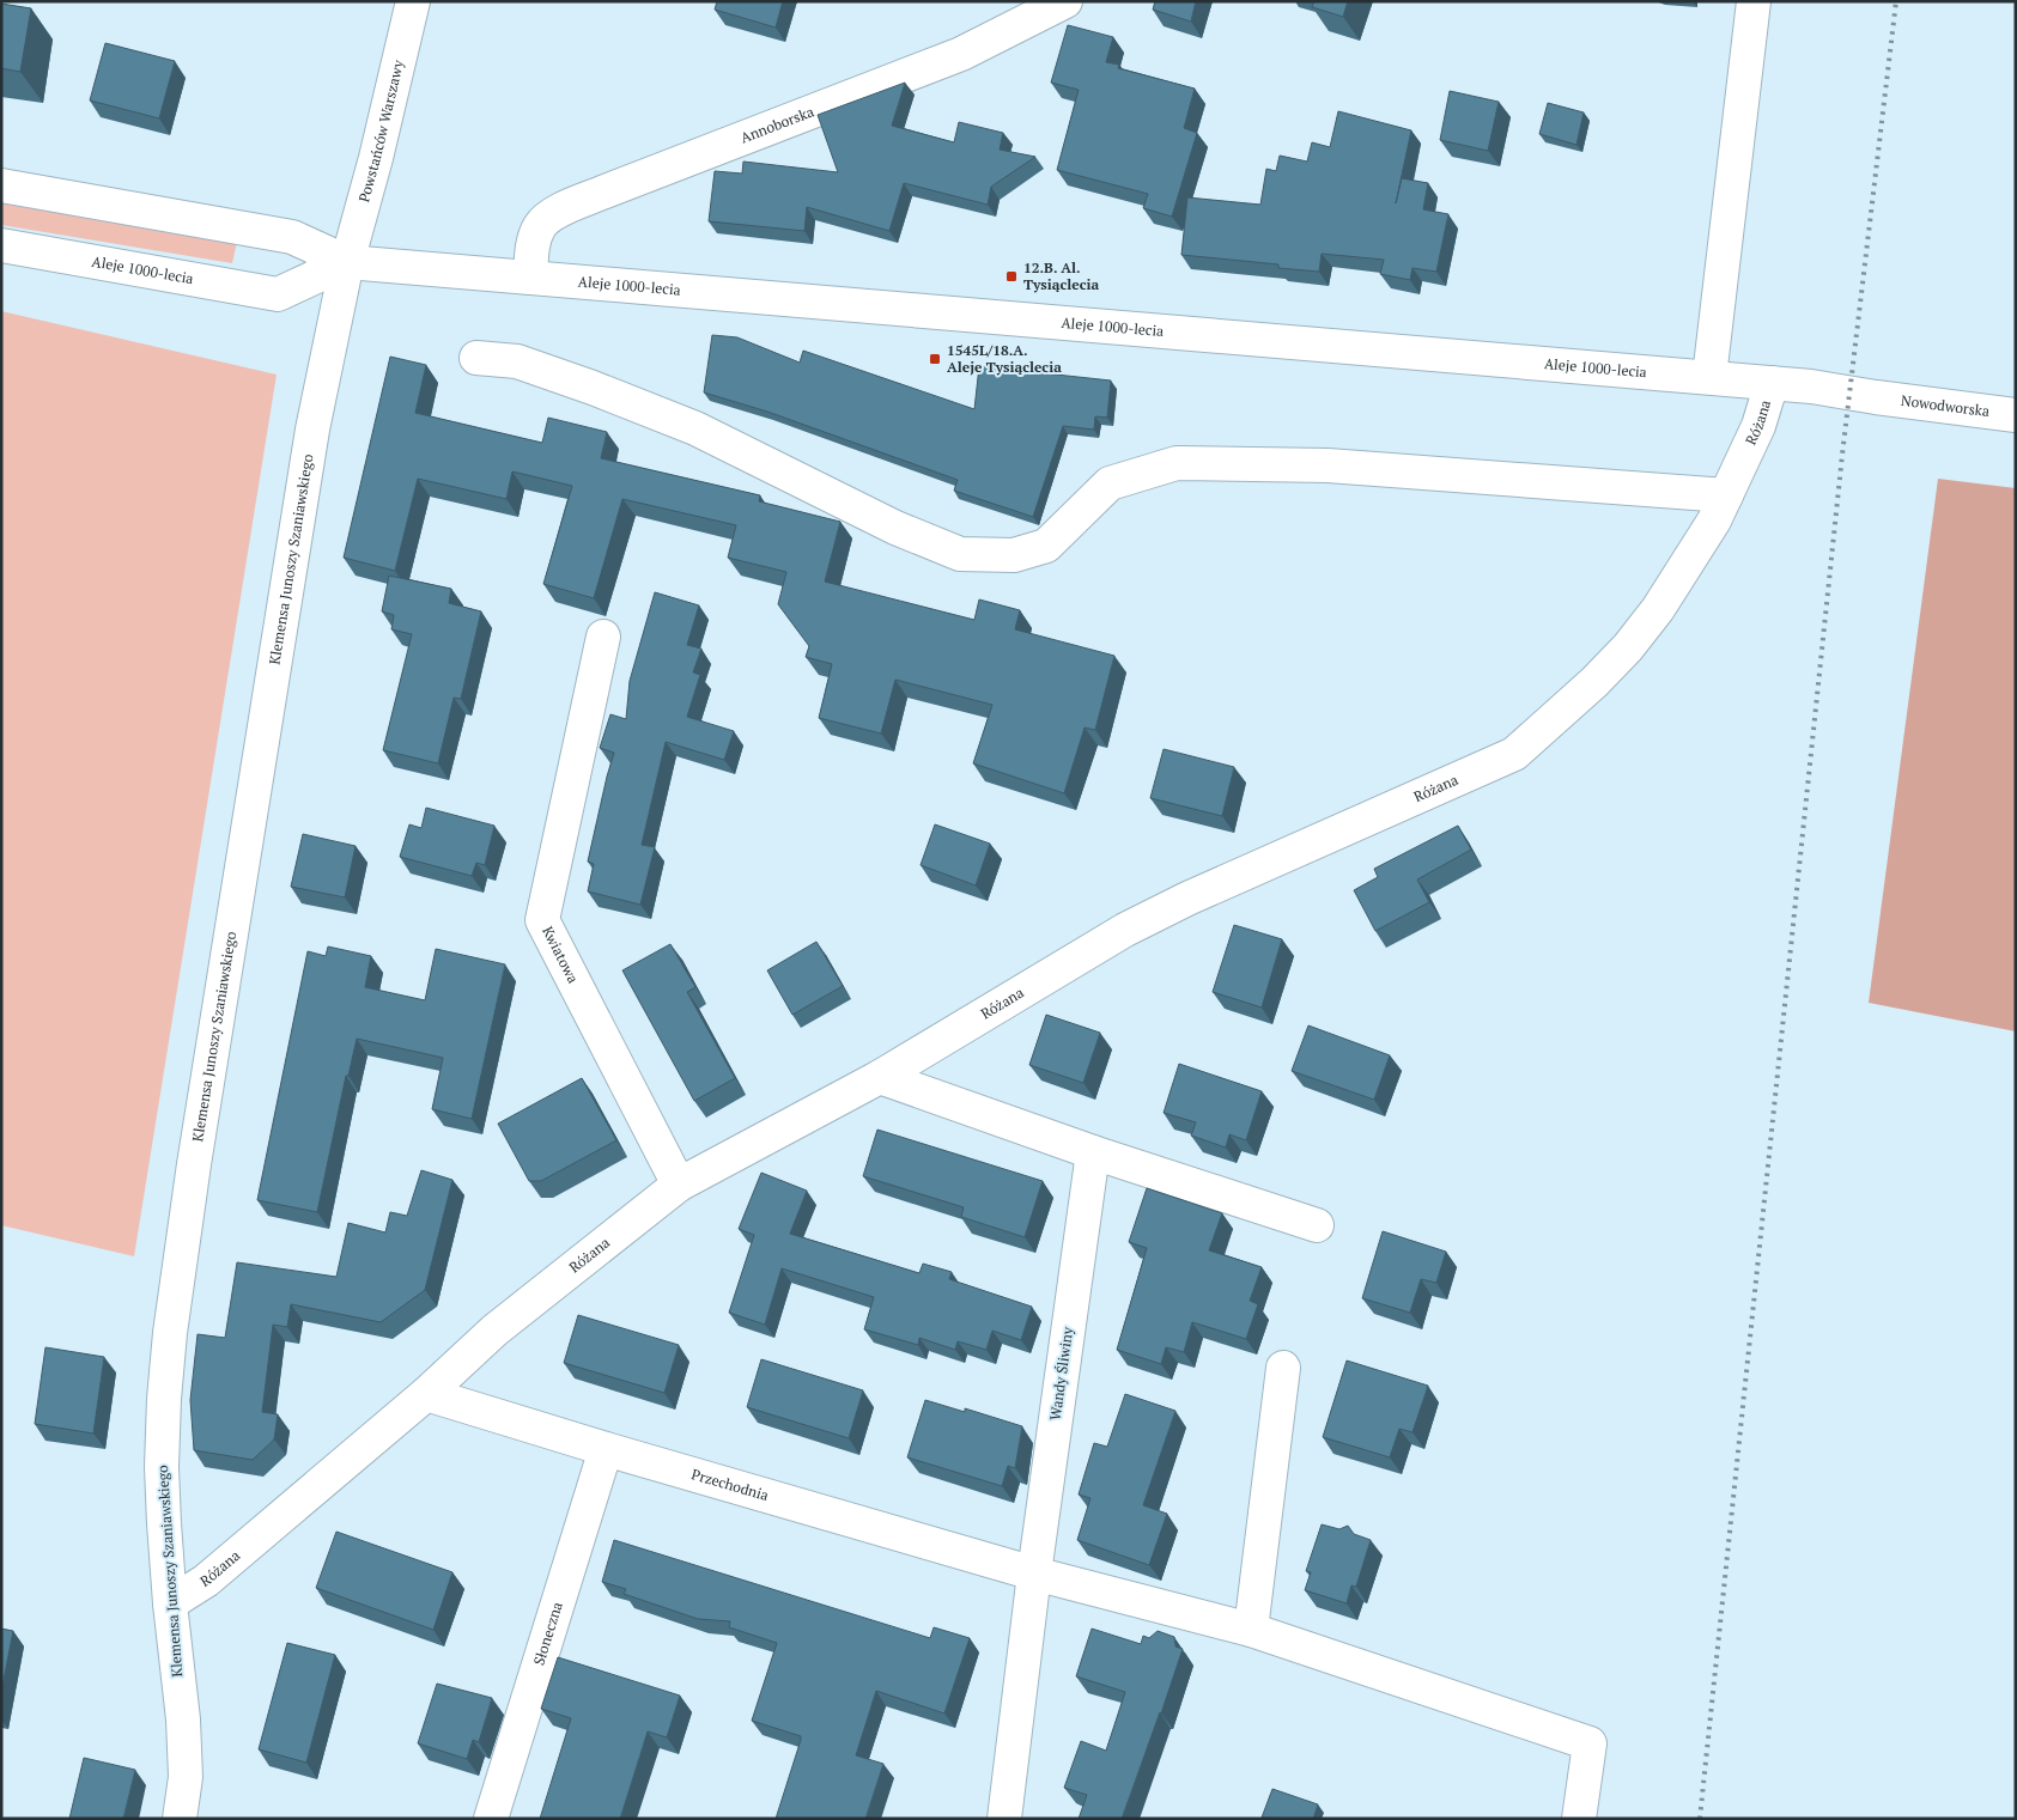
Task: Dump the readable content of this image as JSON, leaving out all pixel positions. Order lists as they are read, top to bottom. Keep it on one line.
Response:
{"streets":{"street":["Annoborska","Powstańców Warszawy","Aleje 1000-lecia","Nowodworska","Różana","Klemensa Junoszy Szaniawskiego","Kwiatowa","Wandy Śliwiny","Przechodnia","Słoneczna"]},"crossings":[["Annoborska","Aleje 1000-lecia"],["Powstańców Warszawy","Aleje 1000-lecia"],["Powstańców Warszawy","Klemensa Junoszy Szaniawskiego"],["Aleje 1000-lecia","Nowodworska"],["Aleje 1000-lecia","Różana"],["Aleje 1000-lecia","Klemensa Junoszy Szaniawskiego"],["Różana","Klemensa Junoszy Szaniawskiego"],["Różana","Kwiatowa"],["Różana","Przechodnia"],["Wandy Śliwiny","Przechodnia"],["Przechodnia","Słoneczna"]],"places":{"transit":["12.B. Al. Tysiąclecia","1545L/18.A. Aleje Tysiąclecia"]}}
